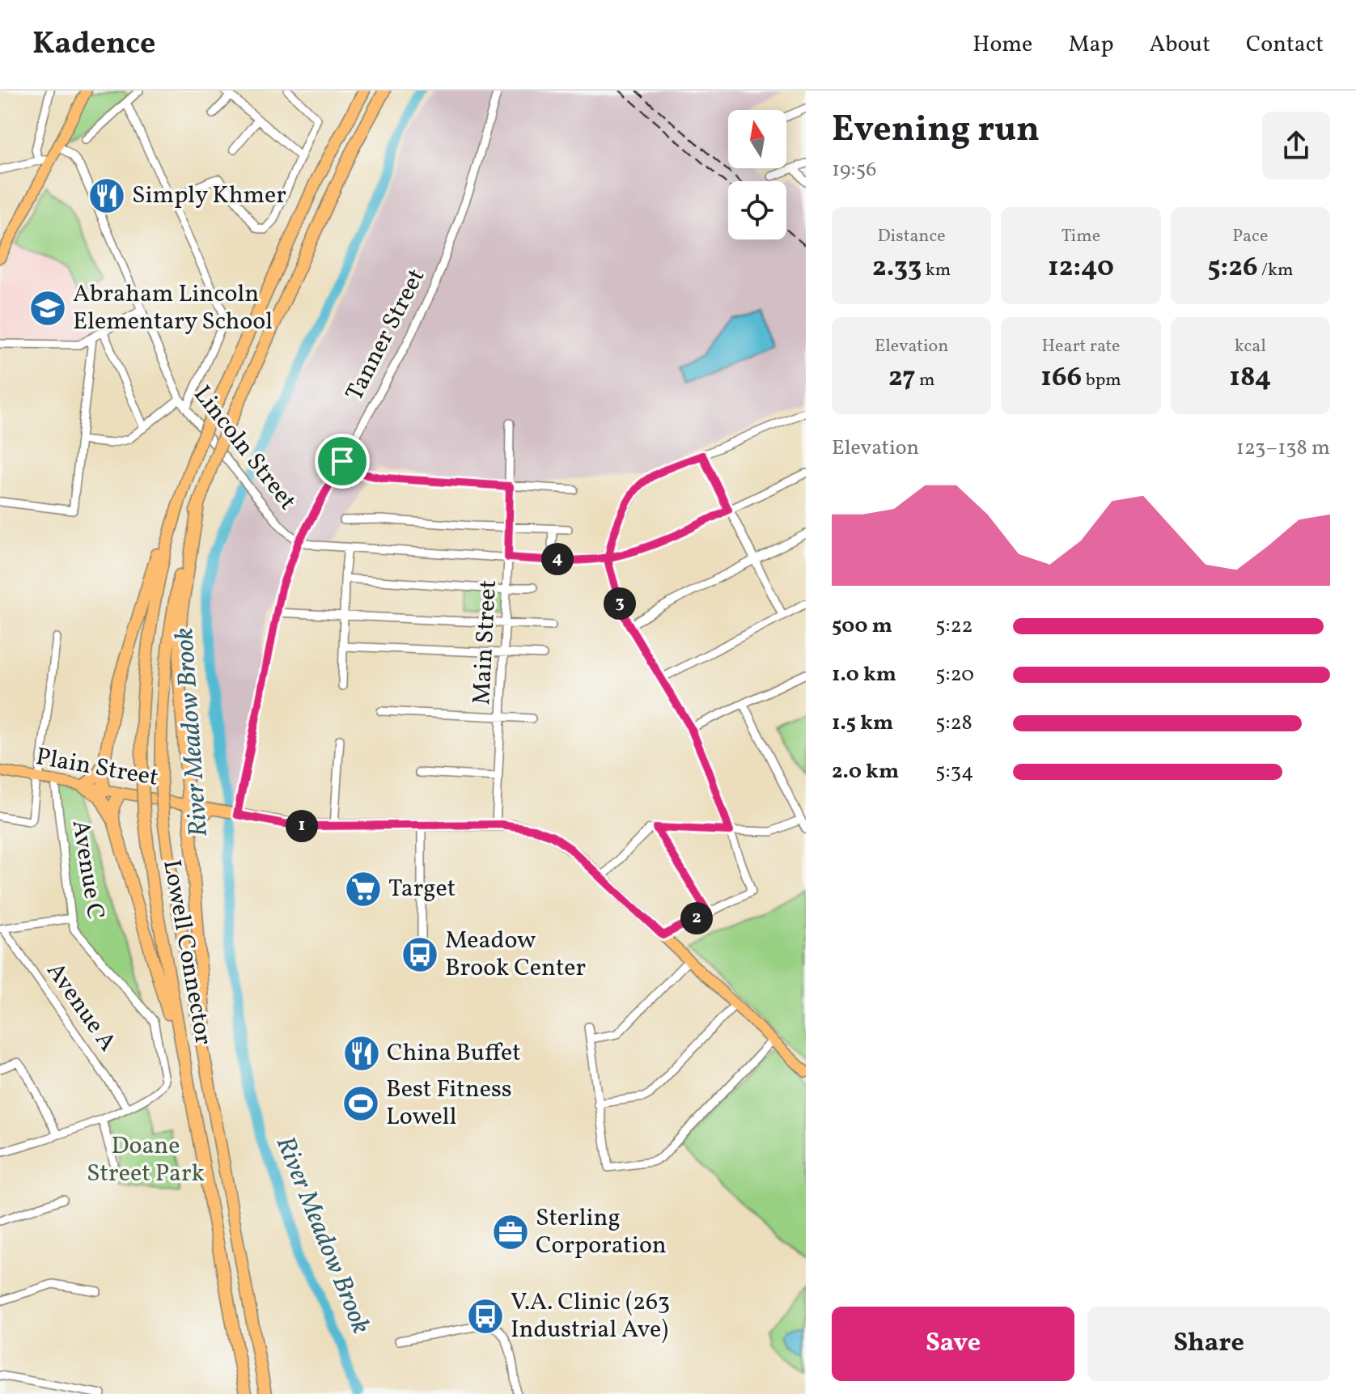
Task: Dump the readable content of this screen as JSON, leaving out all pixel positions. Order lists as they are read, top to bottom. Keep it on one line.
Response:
{"streets":{"highway":["Lowell Connector"],"main road":["Plain Street"],"street":["Tanner Street","Lincoln Street","Main Street","Avenue C","Avenue A"]},"crossings":[["Tanner Street","Lincoln Street"],["Tanner Street","Plain Street"],["Lincoln Street","Main Street"],["Main Street","Plain Street"],["Plain Street","Avenue C"],["Avenue C","Avenue A"]],"water":["River Meadow Brook"],"parks":["Doane Street Park"],"places":{"restaurant":["Simply Khmer","China Buffet"],"school or university":["Abraham Lincoln Elementary School"],"supermarket":["Target"],"bus stop":["Meadow Brook Center","V.A. Clinic (263 Industrial Ave)"],"sports":["Best Fitness Lowell"],"office":["Sterling Corporation"]},"north":"top","page":{"header":"Kadence","nav":["Home","Map","About","Contact"],"heading":["Evening run","19:56"],"stats":[["Distance","2.33 km"],["Time","12:40"],["Pace","5:26 /km"],["Elevation","27 m"],["Heart rate","166 bpm"],["kcal","184"]],"chart":["Elevation","123–138 m"],"pins":["4","3","1","2"],"list":[{"name":"500 m","note":"5:22"},{"name":"1.0 km","note":"5:20"},{"name":"1.5 km","note":"5:28"},{"name":"2.0 km","note":"5:34"}],"buttons":["Save","Share"]}}
